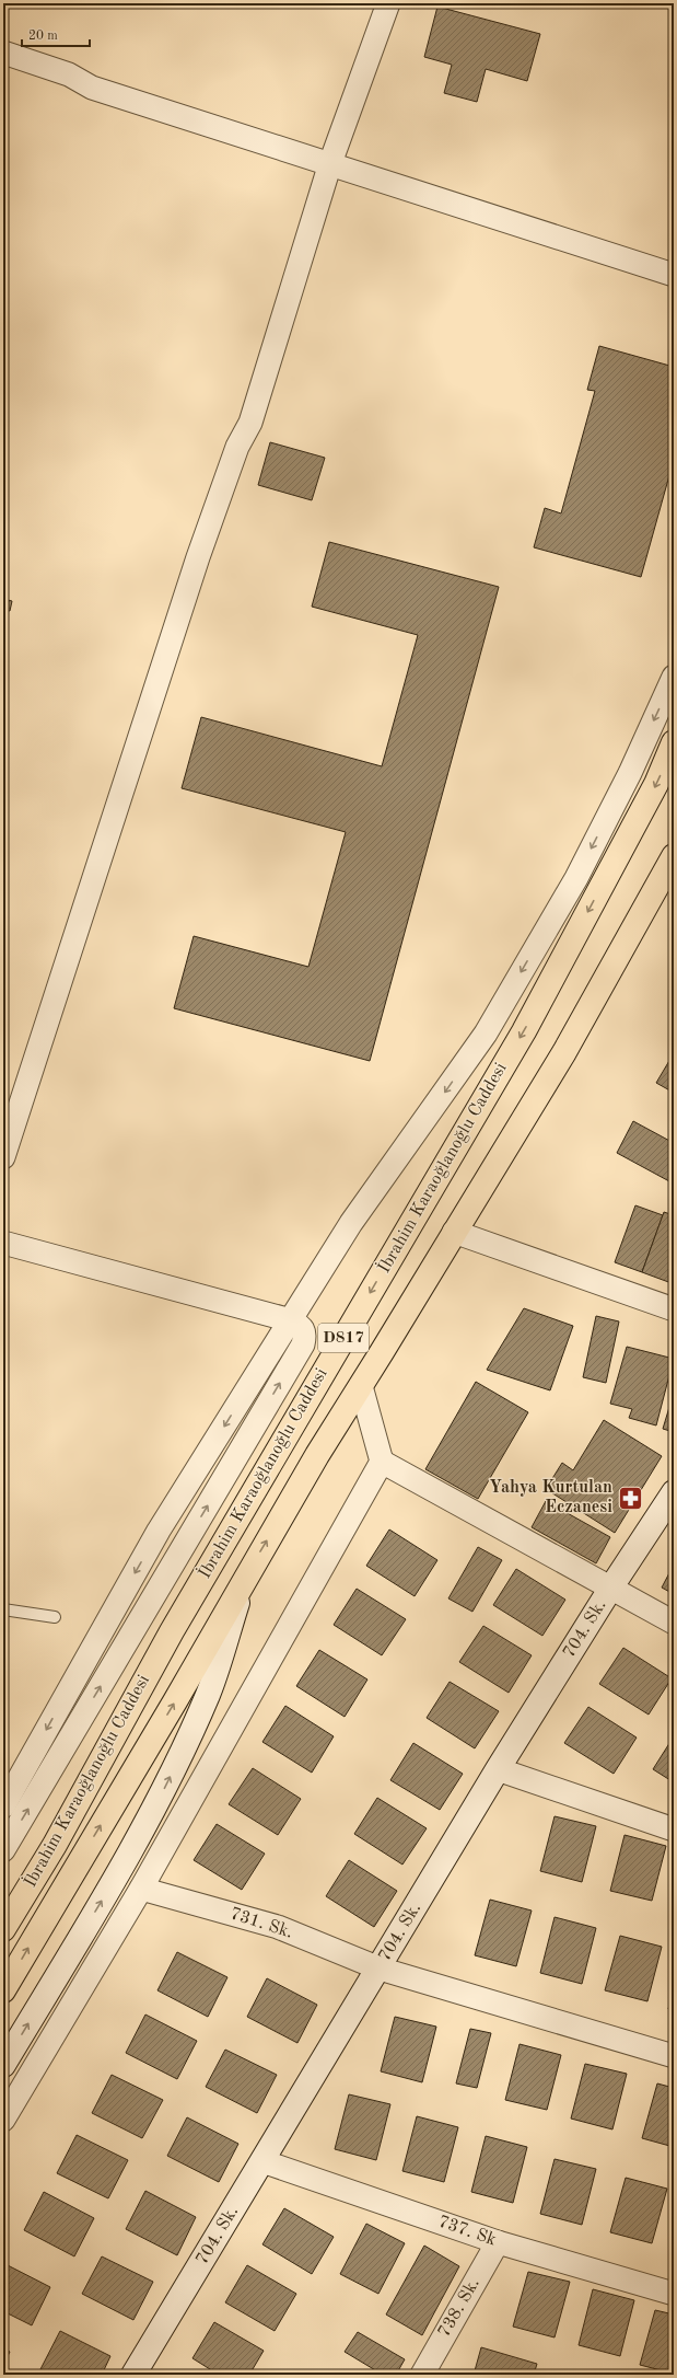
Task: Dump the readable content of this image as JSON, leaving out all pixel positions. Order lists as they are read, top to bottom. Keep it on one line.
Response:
{"streets":{"highway":["İbrahim Karaoğlanoğlu Caddesi","D817"],"street":["704. Sk.","731. Sk.","737. Sk","738. Sk."]},"crossings":[["704. Sk.","731. Sk."],["704. Sk.","737. Sk"],["737. Sk","738. Sk."]],"places":{"pharmacy":["Yahya Kurtulan Eczanesi"]},"scale_bar":"20 m"}
